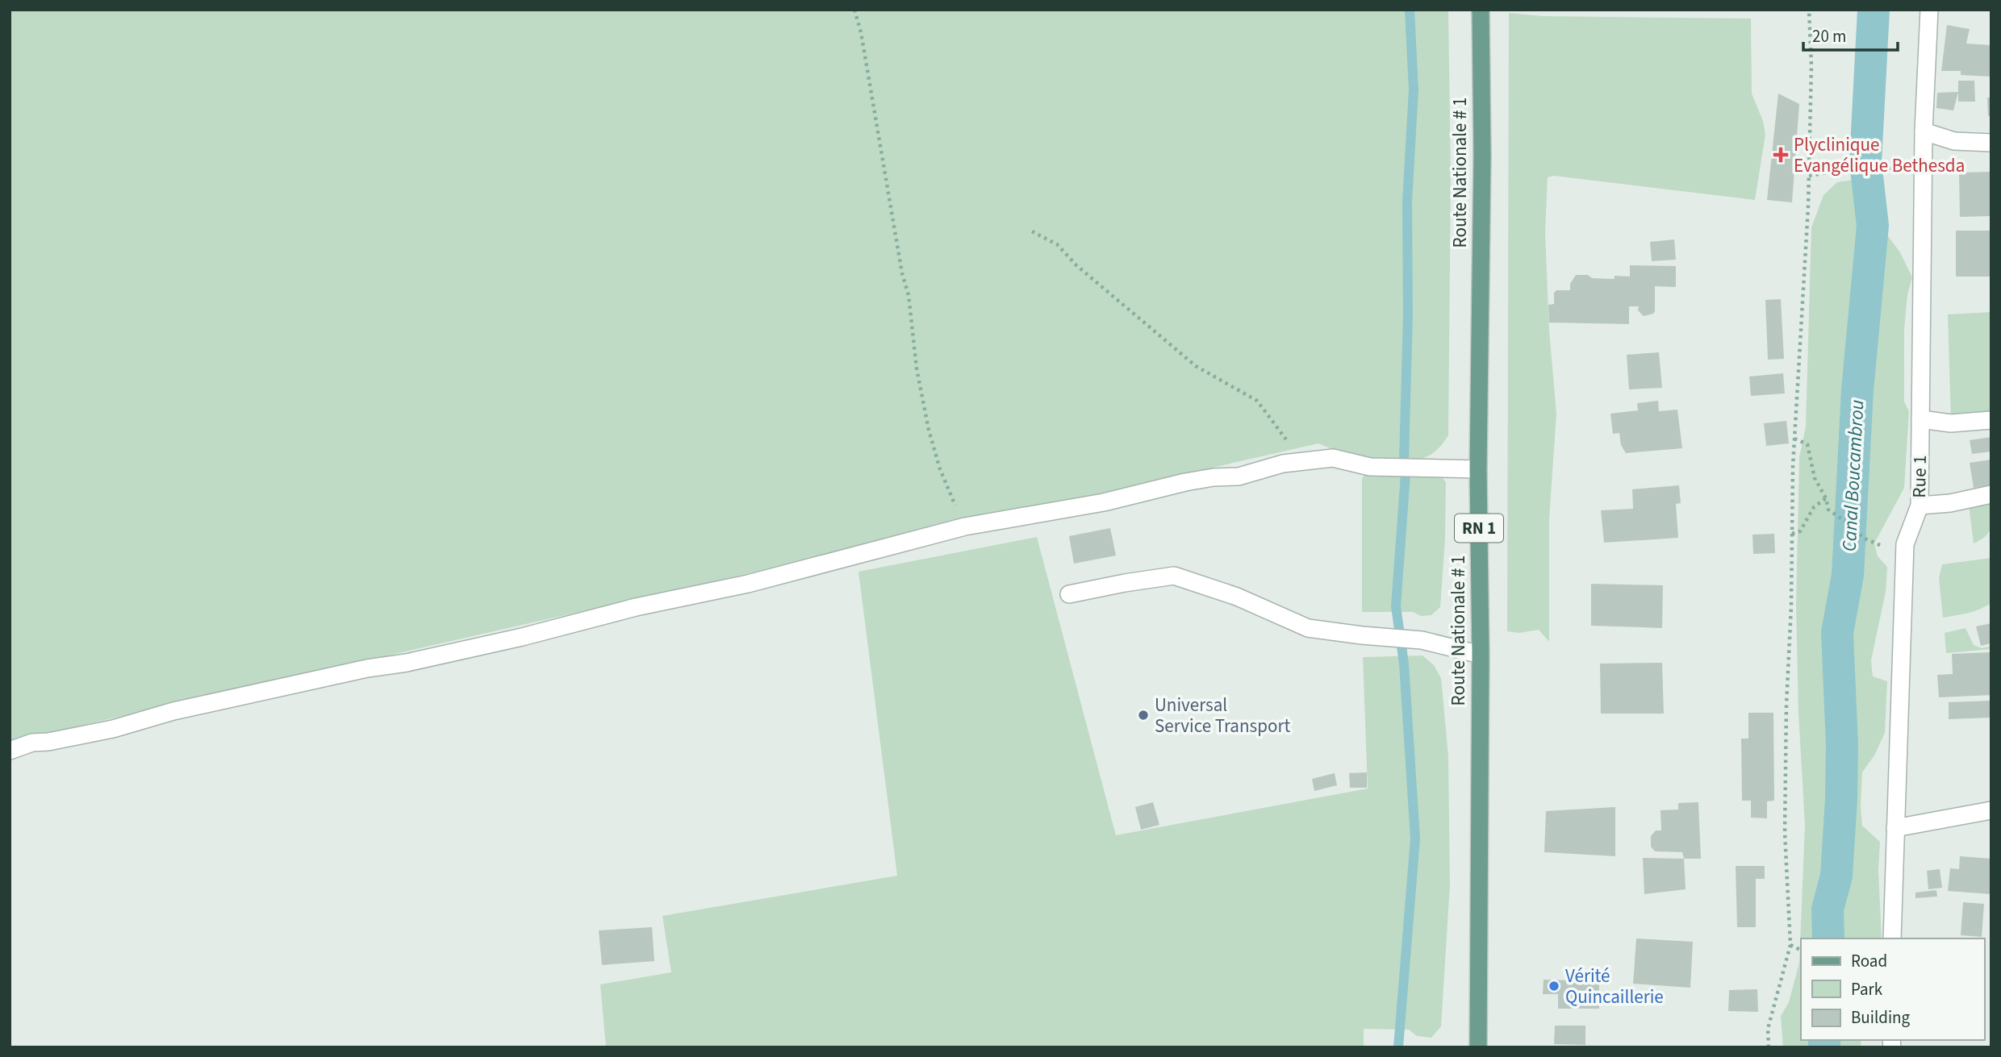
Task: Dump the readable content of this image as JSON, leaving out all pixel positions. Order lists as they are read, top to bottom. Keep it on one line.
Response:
{"streets":{"main road":["Route Nationale # 1","RN 1"],"street":["Rue 1"]},"water":["Canal Boucambrou"],"places":{"health":["Plyclinique Evangélique Bethesda"],"other":["Universal Service Transport","Vérité Quincaillerie"]},"legend":["Road","Park","Building"],"scale_bar":"20 m"}
